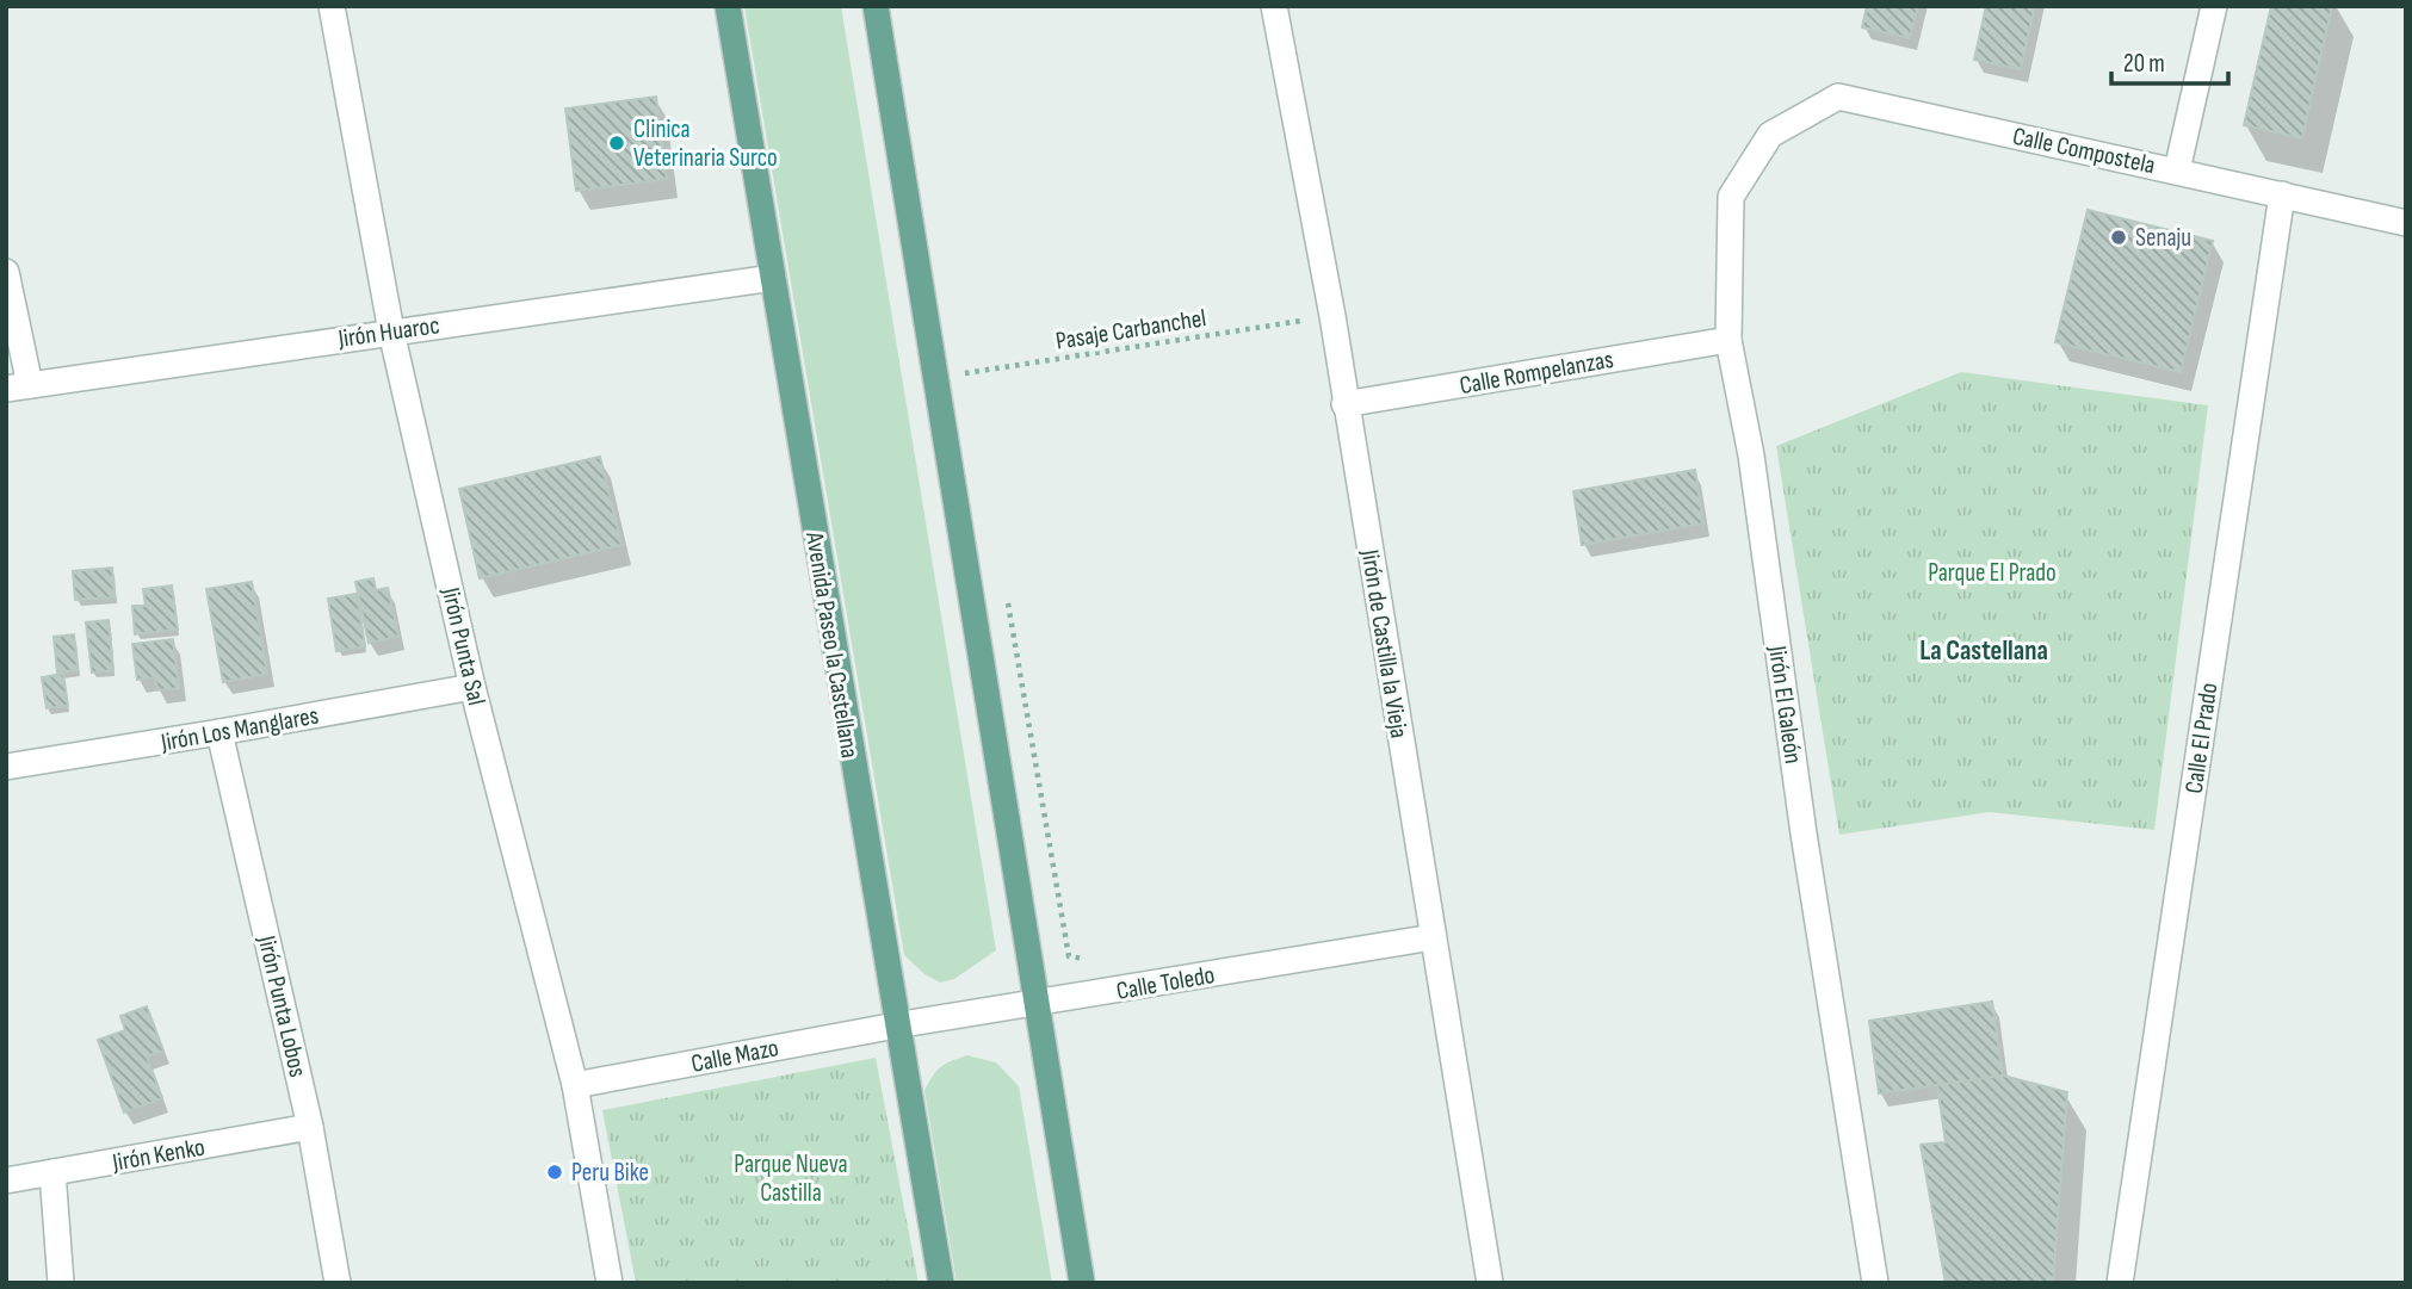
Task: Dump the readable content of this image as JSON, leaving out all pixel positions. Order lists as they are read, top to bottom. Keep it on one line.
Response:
{"streets":{"main road":["Avenida Paseo la Castellana"],"street":["Calle Compostela","Jirón Huaroc","Calle Rompelanzas","Jirón de Castilla la Vieja","Jirón Punta Sal","Jirón El Galeón","Jirón Los Manglares","Calle El Prado","Calle Toledo","Jirón Punta Lobos","Calle Mazo","Jirón Kenko"],"path":["Pasaje Carbanchel"]},"crossings":[["Calle Compostela","Jirón El Galeón"],["Calle Compostela","Calle El Prado"],["Pasaje Carbanchel","Jirón de Castilla la Vieja"],["Jirón Huaroc","Avenida Paseo la Castellana"],["Jirón Huaroc","Jirón Punta Sal"],["Calle Rompelanzas","Jirón de Castilla la Vieja"],["Calle Rompelanzas","Jirón El Galeón"],["Jirón de Castilla la Vieja","Calle Toledo"],["Avenida Paseo la Castellana","Calle Toledo"],["Avenida Paseo la Castellana","Calle Mazo"],["Jirón Punta Sal","Jirón Los Manglares"],["Jirón Punta Sal","Calle Mazo"],["Jirón Los Manglares","Jirón Punta Lobos"],["Calle Toledo","Calle Mazo"],["Jirón Punta Lobos","Jirón Kenko"]],"districts":["La Castellana"],"parks":["Parque El Prado","Parque Nueva Castilla"],"places":["Clinica Veterinaria Surco","Senaju","Peru Bike"],"scale_bar":"20 m"}
